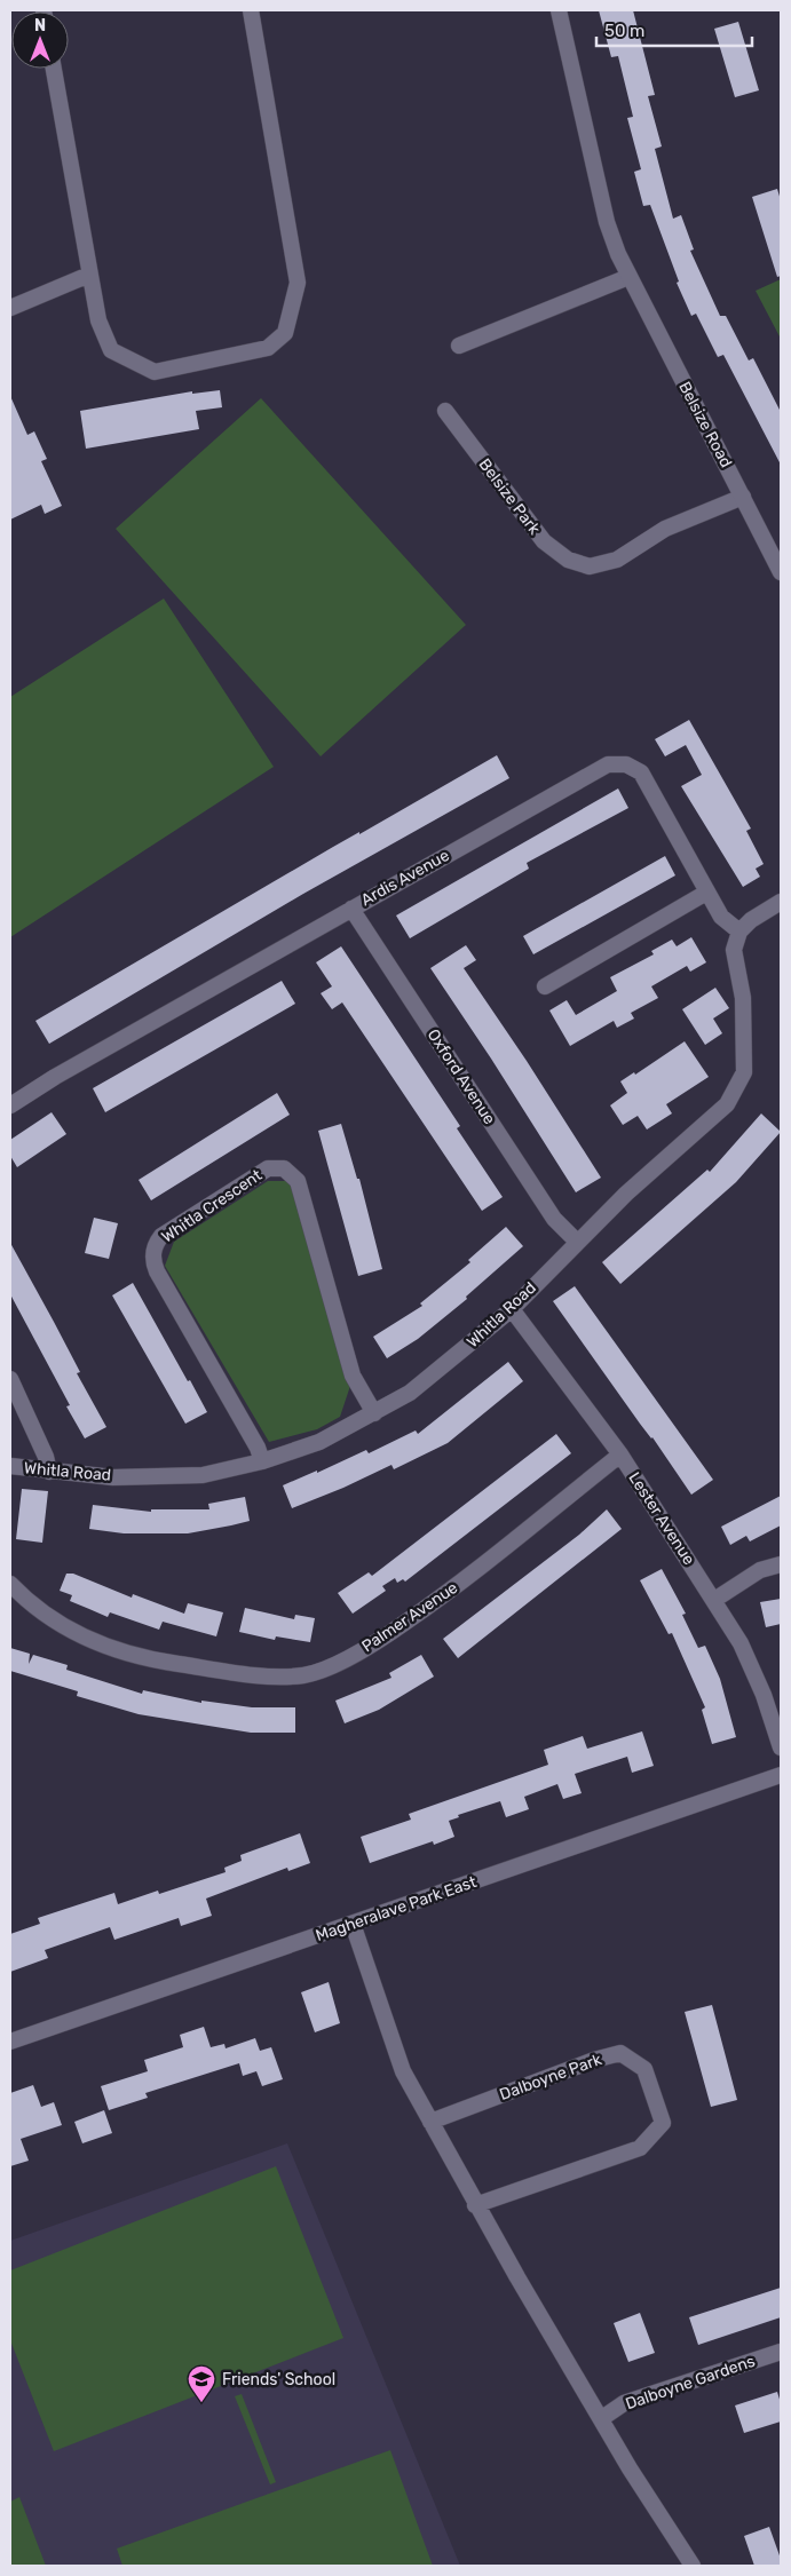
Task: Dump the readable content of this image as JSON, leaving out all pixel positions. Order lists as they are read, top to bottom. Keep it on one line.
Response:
{"streets":{"street":["Belsize Road","Belsize Park","Ardis Avenue","Oxford Avenue","Whitla Crescent","Whitla Road","Lester Avenue","Palmer Avenue","Magheralave Park East","Dalboyne Park","Dalboyne Gardens"]},"crossings":[["Belsize Road","Belsize Park"],["Ardis Avenue","Oxford Avenue"],["Ardis Avenue","Whitla Road"],["Oxford Avenue","Whitla Road"],["Whitla Crescent","Whitla Road"],["Whitla Road","Lester Avenue"],["Lester Avenue","Palmer Avenue"]],"places":{"school or university":["Friends' School"]},"scale_bar":"50 m","north":"top"}
